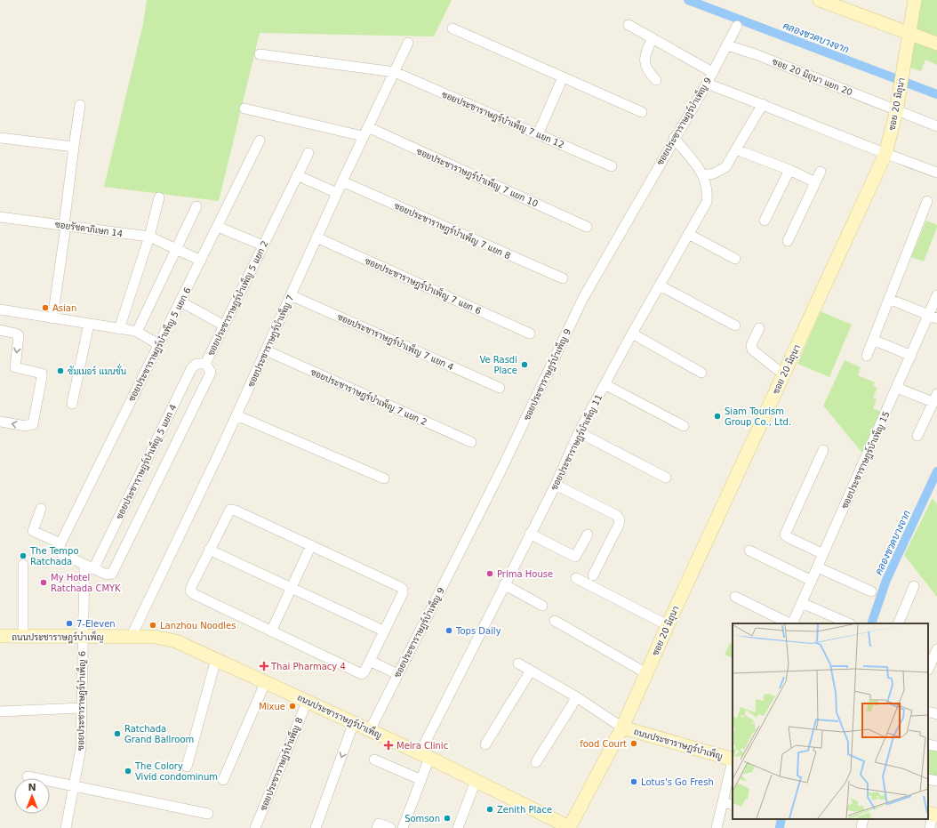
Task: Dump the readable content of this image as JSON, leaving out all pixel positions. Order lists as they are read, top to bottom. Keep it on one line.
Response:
{"streets":{"street":["ซอย 20 มิถุนา แยก 20","ซอย 20 มิถุนา","ซอยประชาราษฎร์บำเพ็ญ 7 แยก 12","ซอยประชาราษฎร์บำเพ็ญ 9","ซอยประชาราษฎร์บำเพ็ญ 7 แยก 10","ซอยรัชดาภิเษก 14","ซอยประชาราษฎร์บำเพ็ญ 7 แยก 8","ซอยประชาราษฎร์บำเพ็ญ 7 แยก 6","ซอยประชาราษฎร์บำเพ็ญ 5 แยก 2","ซอยประชาราษฎร์บำเพ็ญ 7","ซอยประชาราษฎร์บำเพ็ญ 7 แยก 4","ซอยประชาราษฎร์บำเพ็ญ 5 แยก 6","ซอยประชาราษฎร์บำเพ็ญ 7 แยก 2","ซอยประชาราษฎร์บำเพ็ญ 11","ซอยประชาราษฎร์บำเพ็ญ 15","ซอยประชาราษฎร์บำเพ็ญ 5 แยก 4","ถนนประชาราษฎร์บำเพ็ญ","ซอยประชาราษฎร์บำเพ็ญ 6","ซอยประชาราษฎร์บำเพ็ญ 8"]},"crossings":[["ซอย 20 มิถุนา แยก 20","ซอย 20 มิถุนา"],["ซอย 20 มิถุนา แยก 20","ซอยประชาราษฎร์บำเพ็ญ 9"],["ซอย 20 มิถุนา","ถนนประชาราษฎร์บำเพ็ญ"],["ซอยประชาราษฎร์บำเพ็ญ 7 แยก 12","ซอยประชาราษฎร์บำเพ็ญ 7"],["ซอยประชาราษฎร์บำเพ็ญ 9","ซอยประชาราษฎร์บำเพ็ญ 11"],["ซอยประชาราษฎร์บำเพ็ญ 9","ถนนประชาราษฎร์บำเพ็ญ"],["ซอยประชาราษฎร์บำเพ็ญ 7 แยก 10","ซอยประชาราษฎร์บำเพ็ญ 7"],["ซอยรัชดาภิเษก 14","ซอยประชาราษฎร์บำเพ็ญ 5 แยก 6"],["ซอยประชาราษฎร์บำเพ็ญ 7 แยก 8","ซอยประชาราษฎร์บำเพ็ญ 7"],["ซอยประชาราษฎร์บำเพ็ญ 7 แยก 6","ซอยประชาราษฎร์บำเพ็ญ 7"],["ซอยประชาราษฎร์บำเพ็ญ 5 แยก 2","ซอยประชาราษฎร์บำเพ็ญ 5 แยก 4"],["ซอยประชาราษฎร์บำเพ็ญ 5 แยก 2","ซอยประชาราษฎร์บำเพ็ญ 6"],["ซอยประชาราษฎร์บำเพ็ญ 7","ซอยประชาราษฎร์บำเพ็ญ 7 แยก 4"],["ซอยประชาราษฎร์บำเพ็ญ 7","ซอยประชาราษฎร์บำเพ็ญ 7 แยก 2"],["ซอยประชาราษฎร์บำเพ็ญ 7","ถนนประชาราษฎร์บำเพ็ญ"],["ซอยประชาราษฎร์บำเพ็ญ 11","ถนนประชาราษฎร์บำเพ็ญ"],["ซอยประชาราษฎร์บำเพ็ญ 5 แยก 4","ซอยประชาราษฎร์บำเพ็ญ 6"],["ถนนประชาราษฎร์บำเพ็ญ","ซอยประชาราษฎร์บำเพ็ญ 6"],["ถนนประชาราษฎร์บำเพ็ญ","ซอยประชาราษฎร์บำเพ็ญ 8"]],"water":["คลองชวดบางจาก"],"places":{"other":["Asian","Ve Rasdi Place","ซัมเมอร์ แมนชั่น","Siam Tourism Group Co., Ltd.","The Tempo Ratchada","Prima House","My Hotel Ratchada CMYK","7-Eleven","Lanzhou Noodles","Tops Daily","Mixue","Ratchada Grand Ballroom","food Court","The Colory Vivid condominum","Lotus's Go Fresh","Zenith Place","Somson"],"health":["Thai Pharmacy 4","Meira Clinic"]},"north":"top"}
